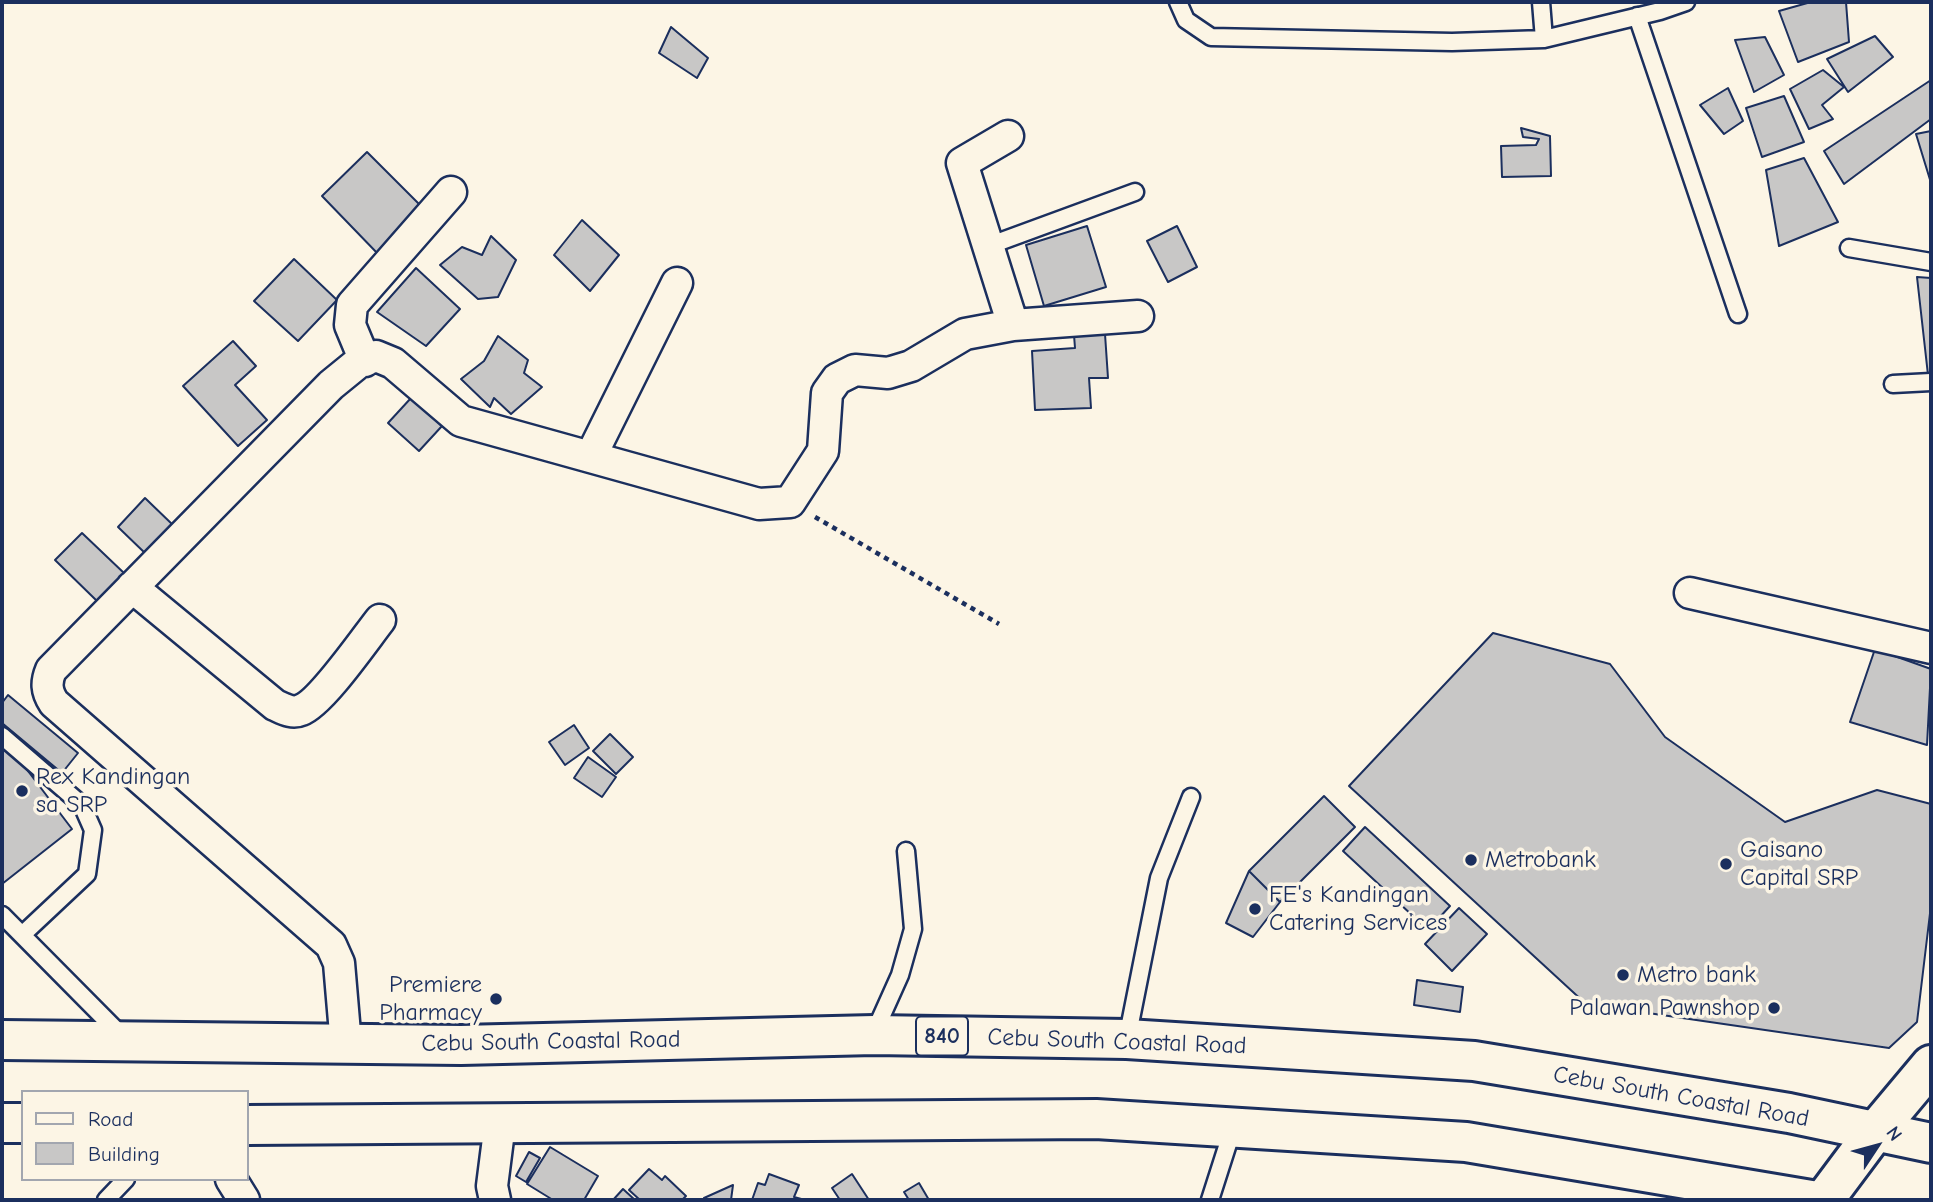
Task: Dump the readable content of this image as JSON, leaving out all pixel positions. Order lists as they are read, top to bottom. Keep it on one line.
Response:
{"streets":{"main road":["840","Cebu South Coastal Road"]},"places":["Rex Kandingan sa SRP","Metrobank","Gaisano Capital SRP","FE's Kandingan Catering Services","Metro bank","Premiere Pharmacy","Palawan Pawnshop"],"legend":["Road","Building"],"north":"top right"}
